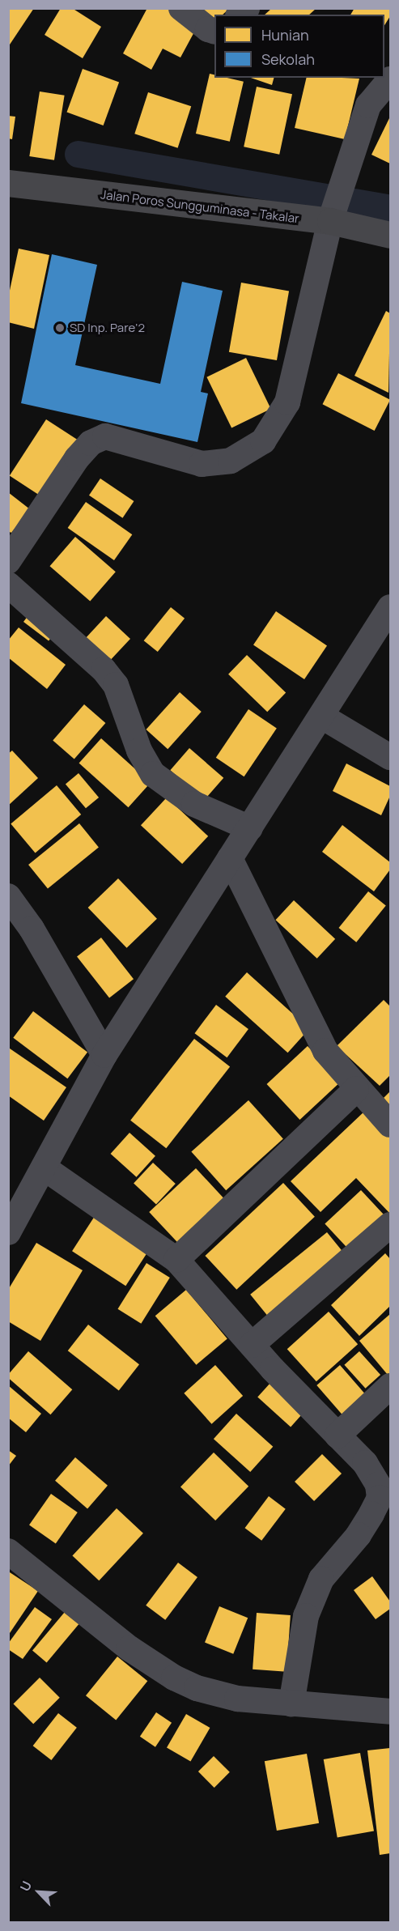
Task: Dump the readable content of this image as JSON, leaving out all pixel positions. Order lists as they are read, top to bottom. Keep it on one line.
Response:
{"streets":{"highway":["Jalan Poros Sungguminasa - Takalar"]},"places":["SD Inp. Pare'2"],"legend":["Hunian","Sekolah"],"north":"top left"}
